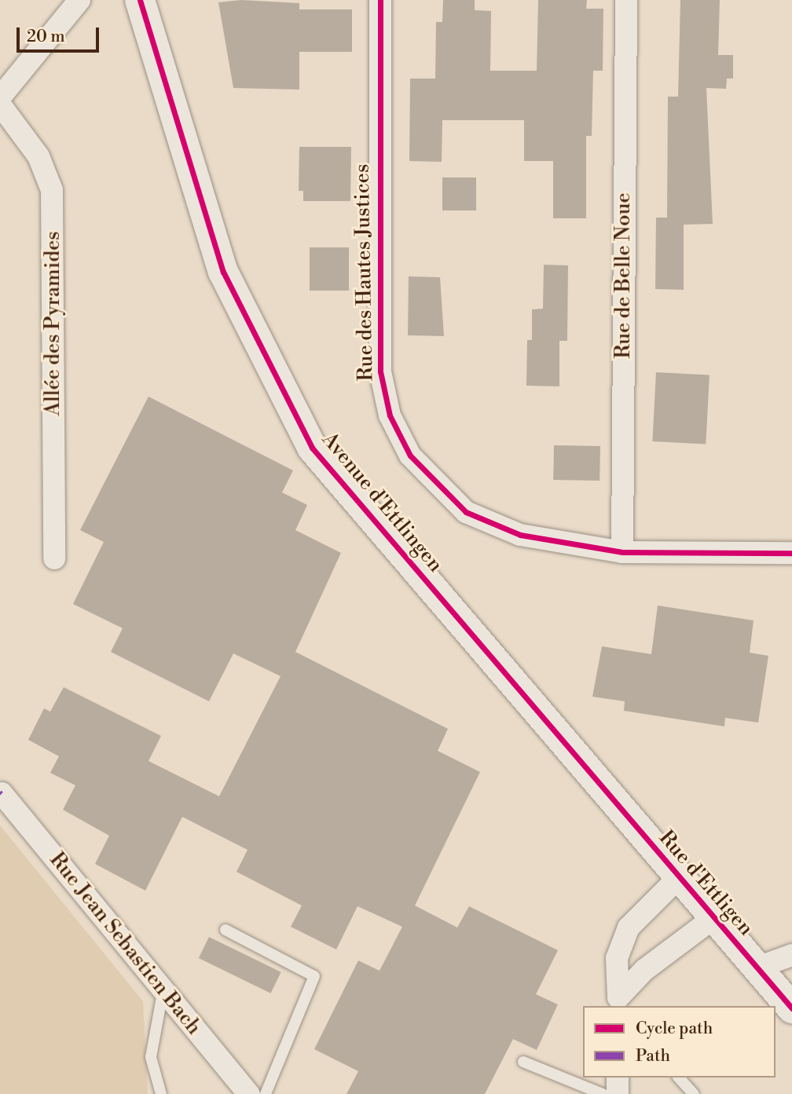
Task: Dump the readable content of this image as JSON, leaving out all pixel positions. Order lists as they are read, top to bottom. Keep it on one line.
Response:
{"streets":{"street":["Rue des Hautes Justices","Rue de Belle Noue","Allée des Pyramides","Avenue d'Ettlingen","Rue d'Ettligen","Rue Jean Sebastien Bach"]},"crossings":[["Rue des Hautes Justices","Rue de Belle Noue"],["Avenue d'Ettlingen","Rue d'Ettligen"]],"legend":["Cycle path","Path"],"scale_bar":"20 m"}
